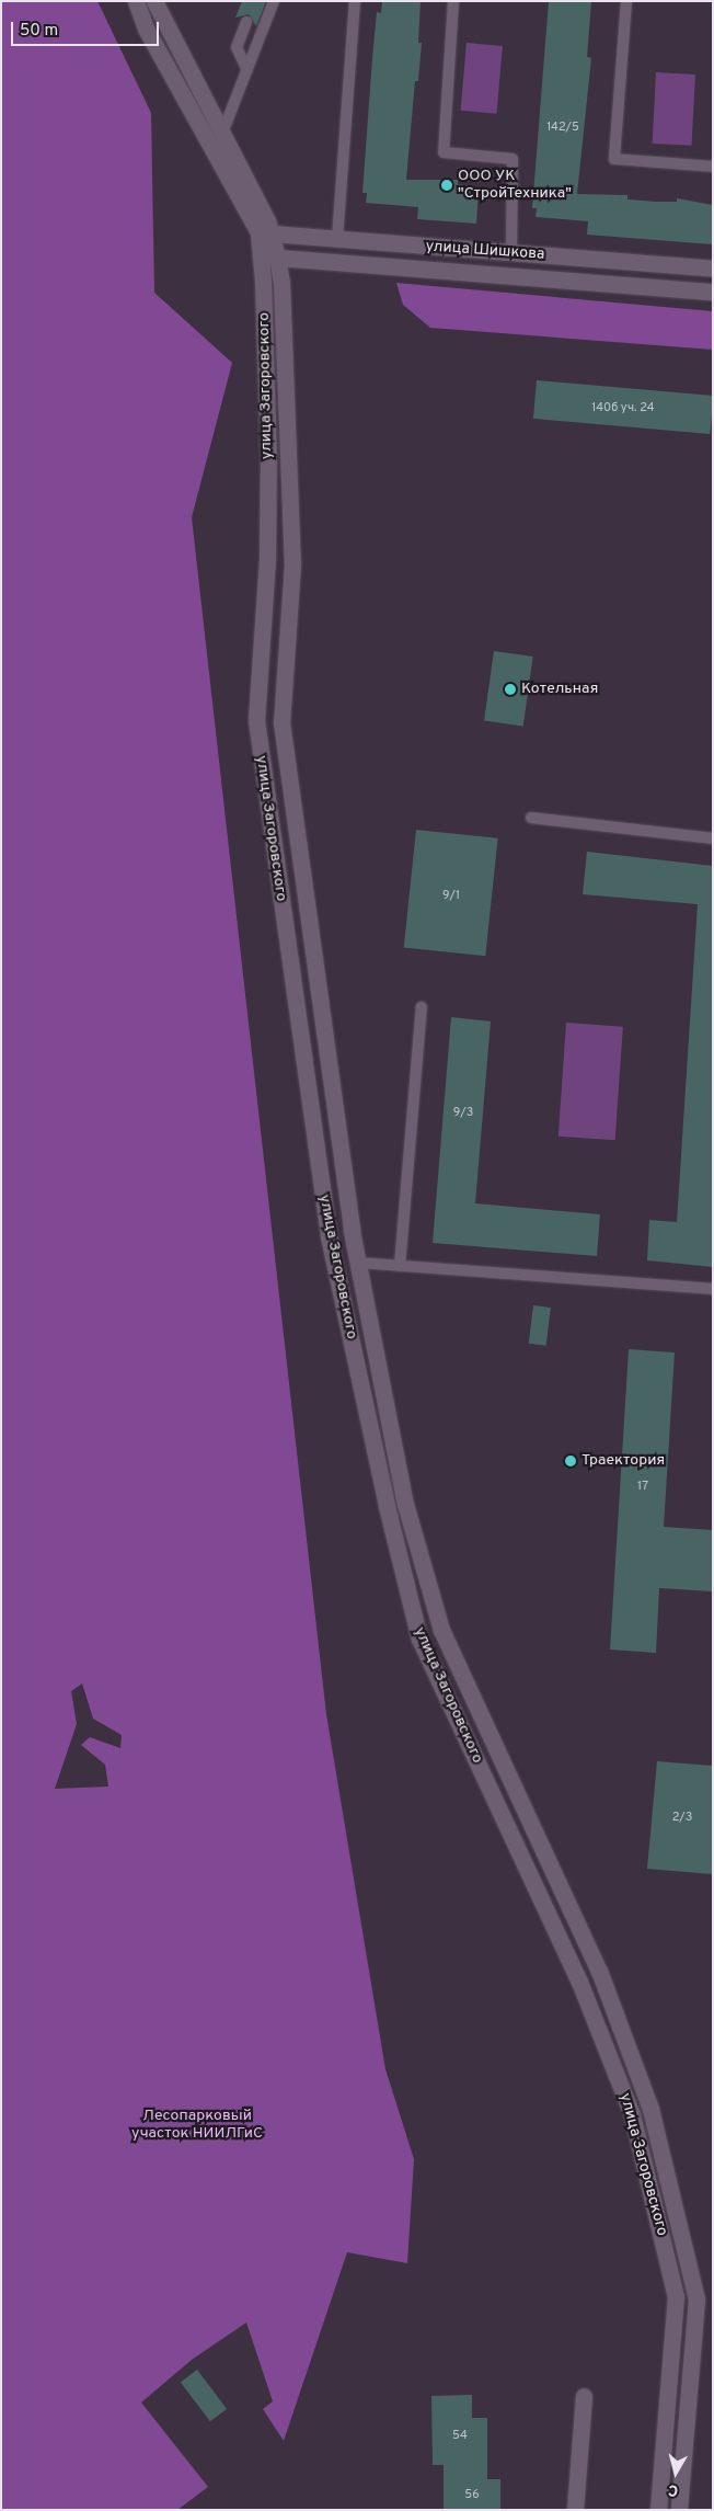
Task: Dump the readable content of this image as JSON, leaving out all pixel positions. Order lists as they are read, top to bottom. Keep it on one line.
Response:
{"streets":{"street":["улица Шишкова","улица Загоровского"]},"crossings":[["улица Шишкова","улица Загоровского"]],"parks":["Лесопарковый участок НИИЛГиС"],"places":["ООО УК \"СтройТехника\"","Котельная","Траектория"],"house_numbers":["142/5","140б уч. 24","9/1","9/3","17","2/3","54","56"],"scale_bar":"50 m","north":"bottom"}
